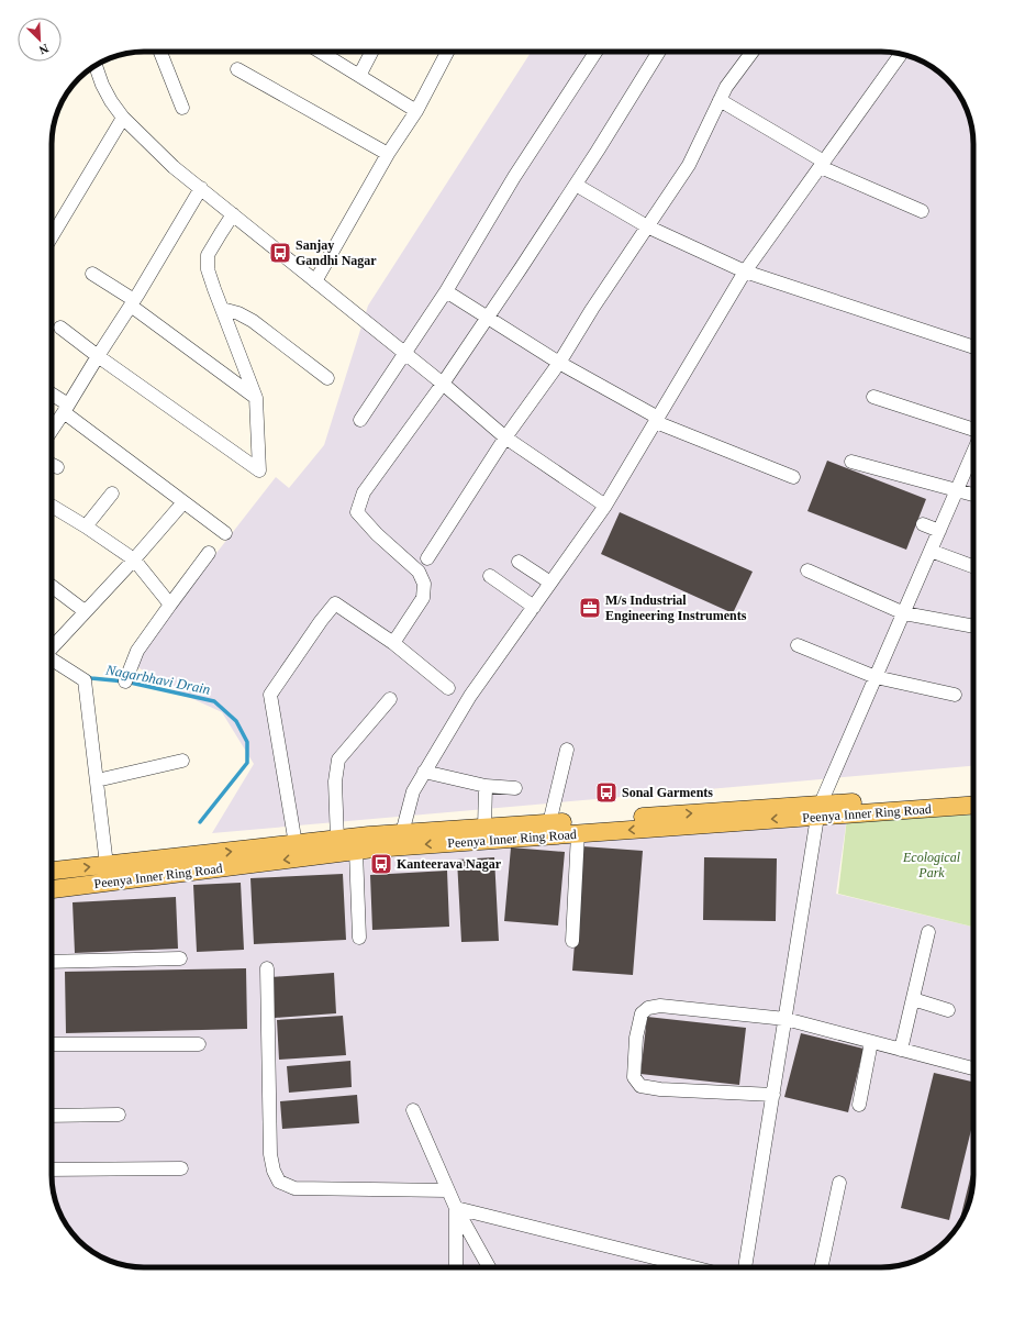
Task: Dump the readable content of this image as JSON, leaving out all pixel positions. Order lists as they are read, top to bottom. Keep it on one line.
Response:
{"streets":{"main road":["Peenya Inner Ring Road"]},"water":["Nagarbhavi Drain"],"parks":["Ecological Park"],"places":{"bus stop":["Sanjay Gandhi Nagar","Sonal Garments","Kanteerava Nagar"],"office":["M/s Industrial Engineering Instruments"]},"north":"bottom right"}
